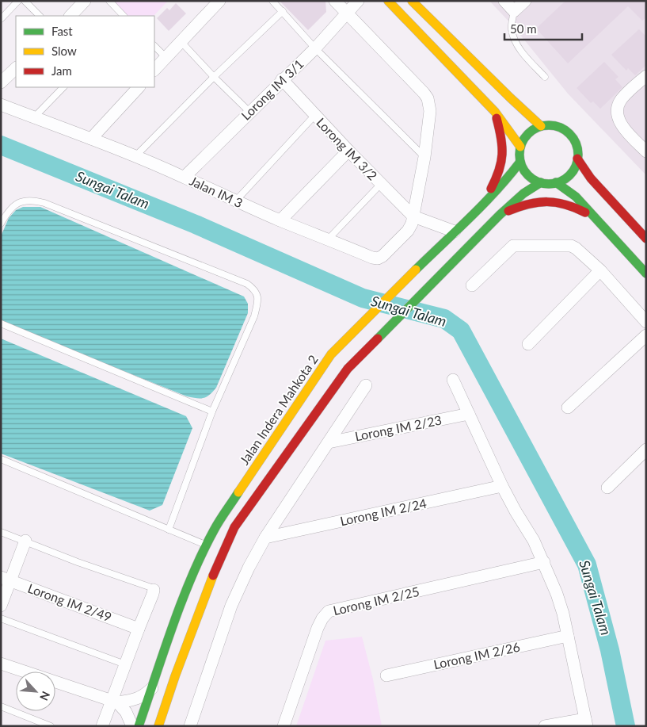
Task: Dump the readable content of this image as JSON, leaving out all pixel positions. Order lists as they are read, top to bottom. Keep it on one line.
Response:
{"streets":{"street":["Lorong IM 3/1","Lorong IM 3/2","Jalan IM 3","Jalan Indera Mahkota 2","Lorong IM 2/23","Lorong IM 2/24","Lorong IM 2/25","Lorong IM 2/49","Lorong IM 2/26"]},"crossings":[["Lorong IM 3/1","Lorong IM 3/2"],["Lorong IM 3/1","Jalan IM 3"],["Lorong IM 3/2","Jalan IM 3"]],"water":["Sungai Talam"],"legend":["Fast","Slow","Jam"],"scale_bar":"50 m","north":"bottom right"}
